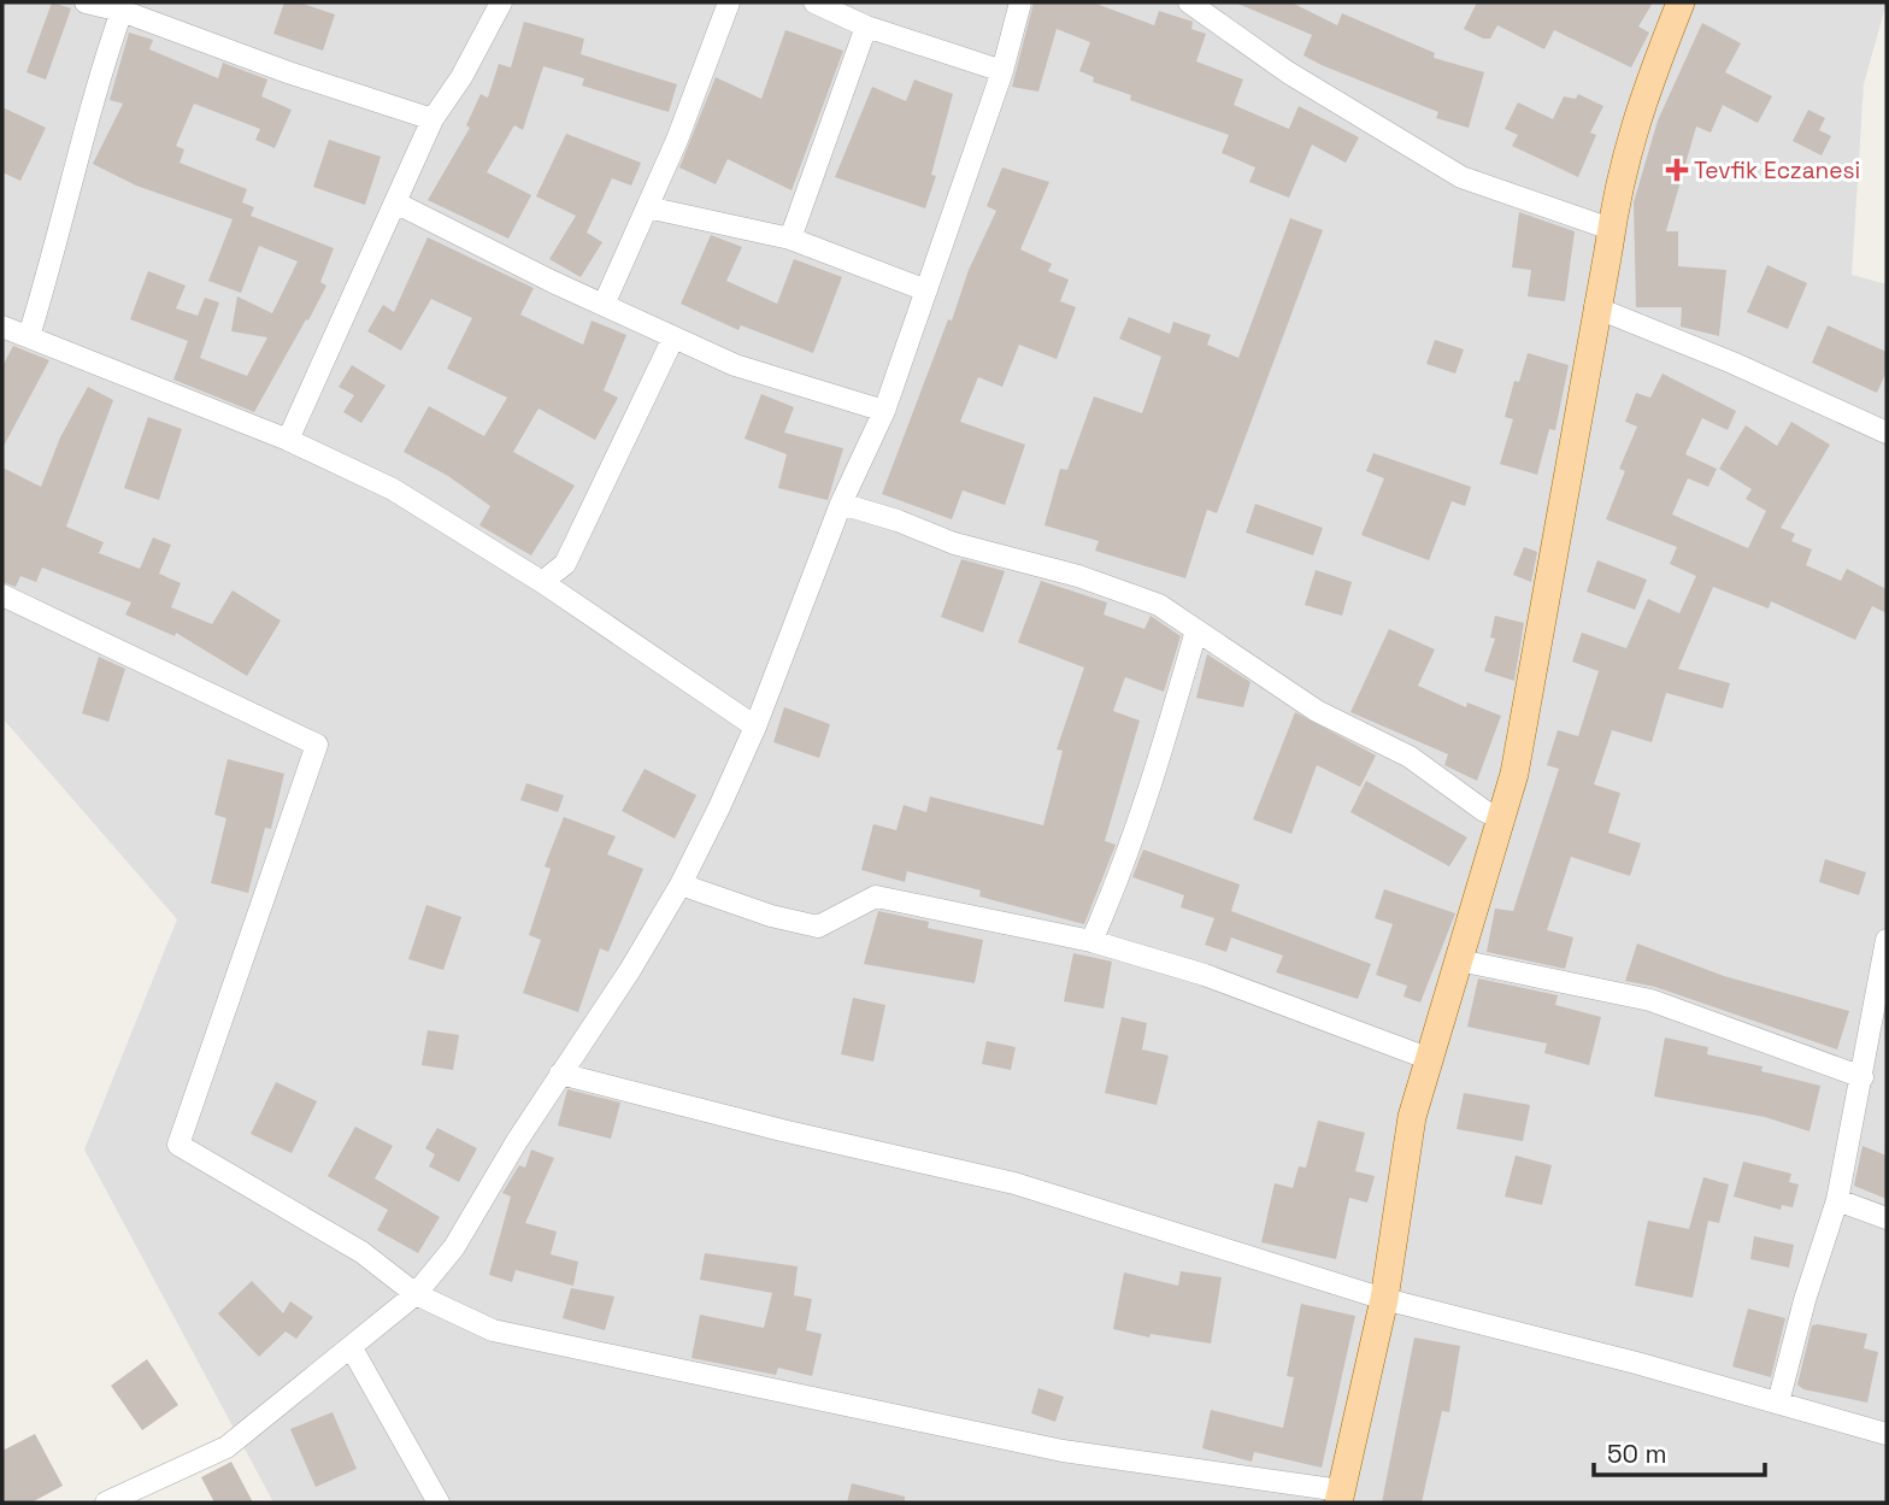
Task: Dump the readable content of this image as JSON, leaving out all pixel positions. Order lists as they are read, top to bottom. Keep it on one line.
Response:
{"places":{"health":["Tevfik Eczanesi"]},"scale_bar":"50 m"}
